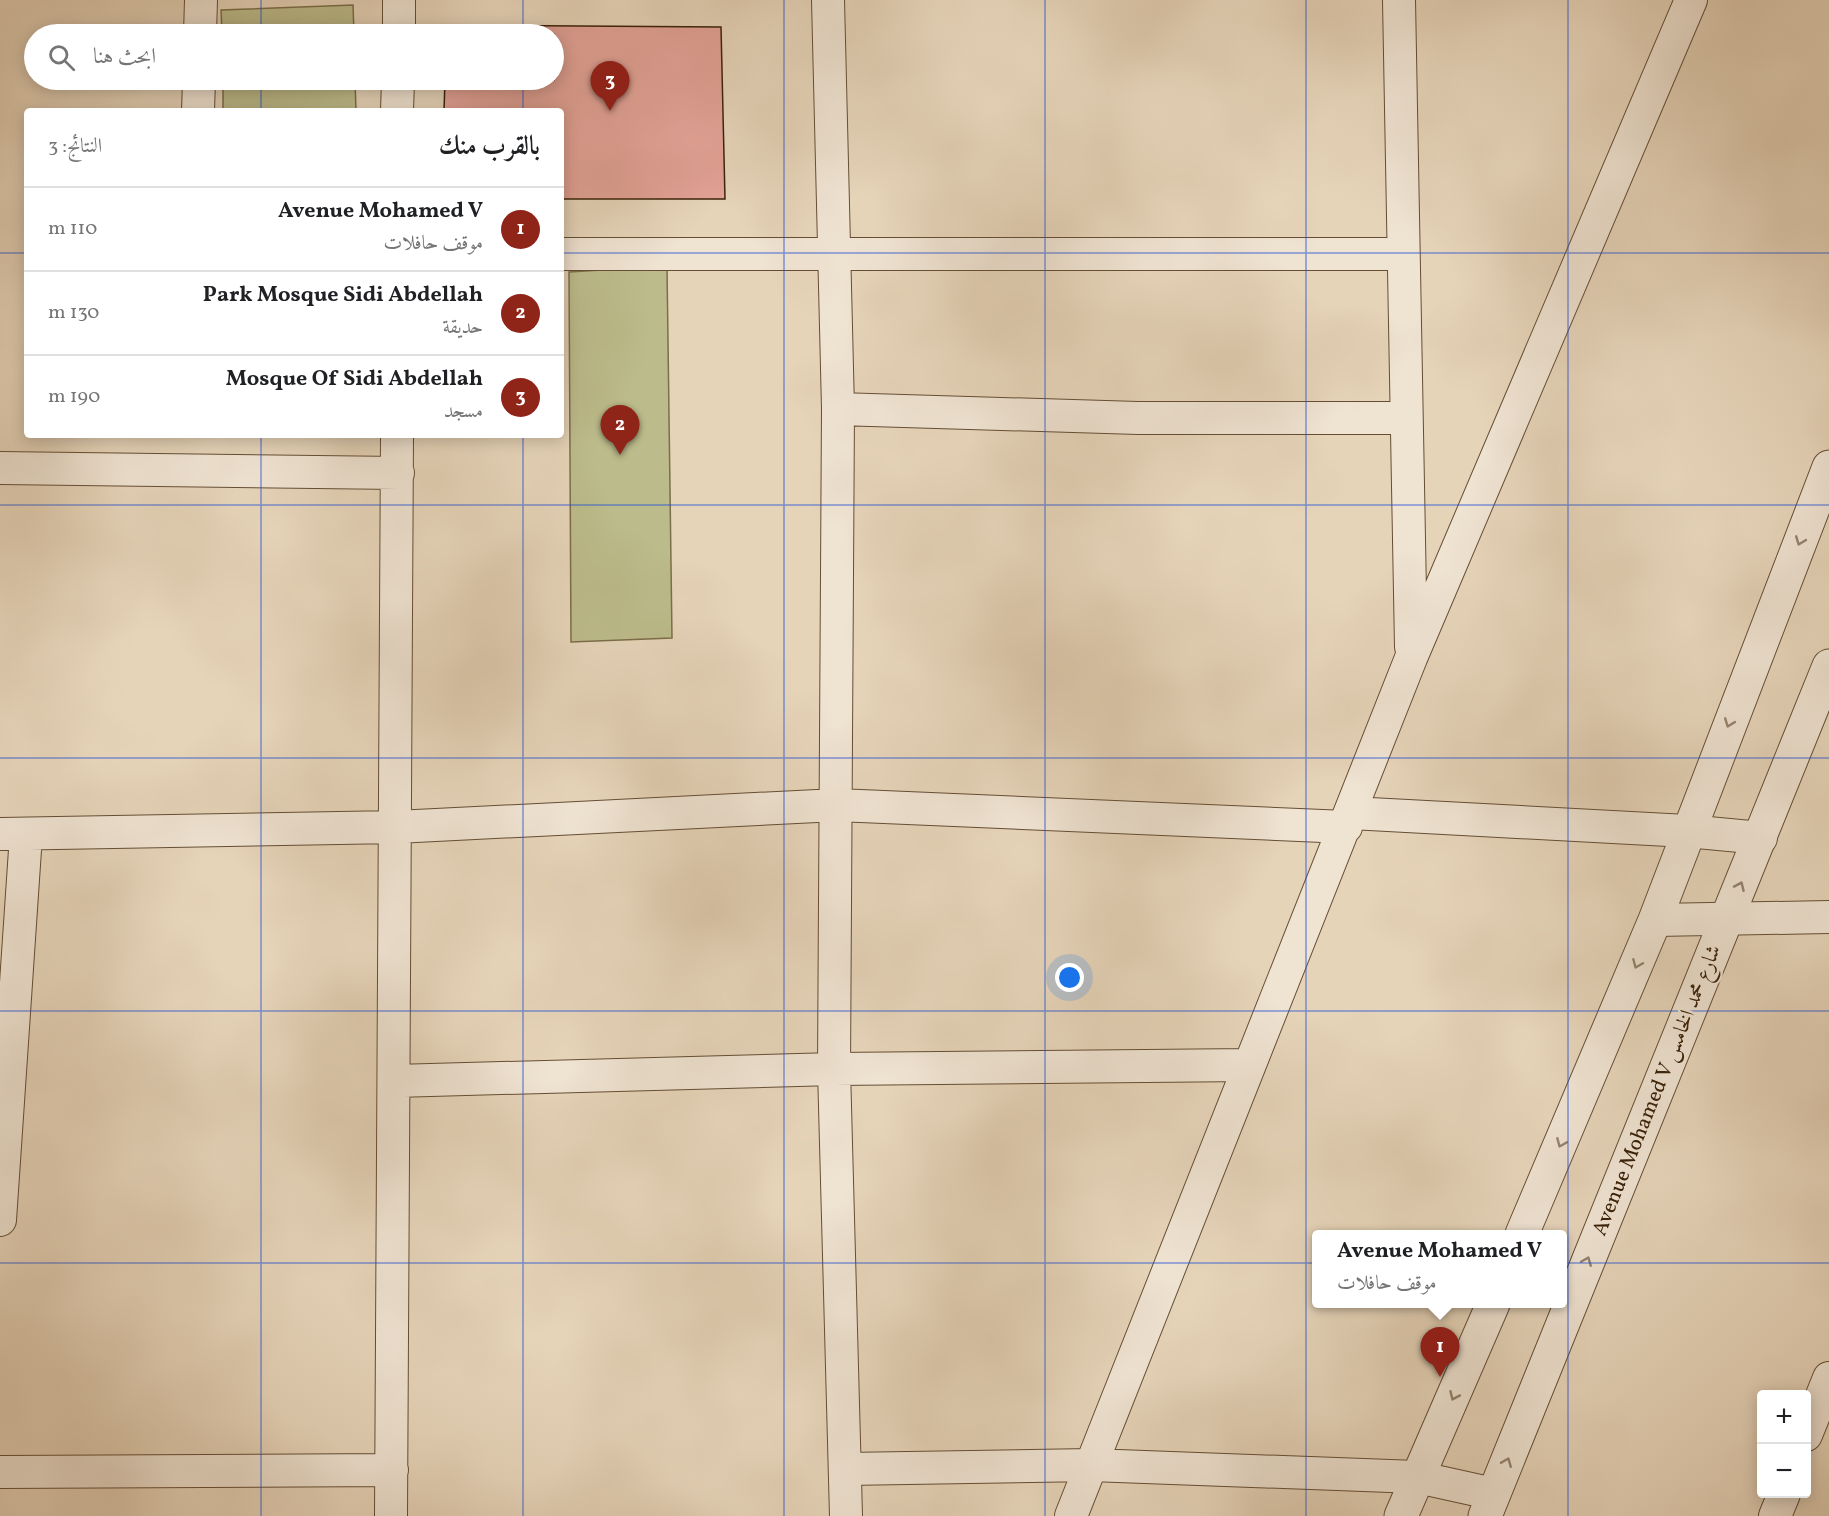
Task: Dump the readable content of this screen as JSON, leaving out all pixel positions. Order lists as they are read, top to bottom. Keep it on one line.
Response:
{"streets":{"street":["Avenue Mohamed V شارع محمد الخامس"]},"page":{"search":"ابحث هنا","pins":["3","2","1"],"heading":["بالقرب منك","النتائج: 3"],"list":[{"mark":"1","name":"Avenue Mohamed V","note":"موقف حافلات","value":"110 m"},{"mark":"2","name":"Park Mosque Sidi Abdellah","note":"حديقة","value":"130 m"},{"mark":"3","name":"Mosque Of Sidi Abdellah","note":"مسجد","value":"190 m"}],"popup":["Avenue Mohamed V","موقف حافلات"],"map_buttons":["+","−"]}}
